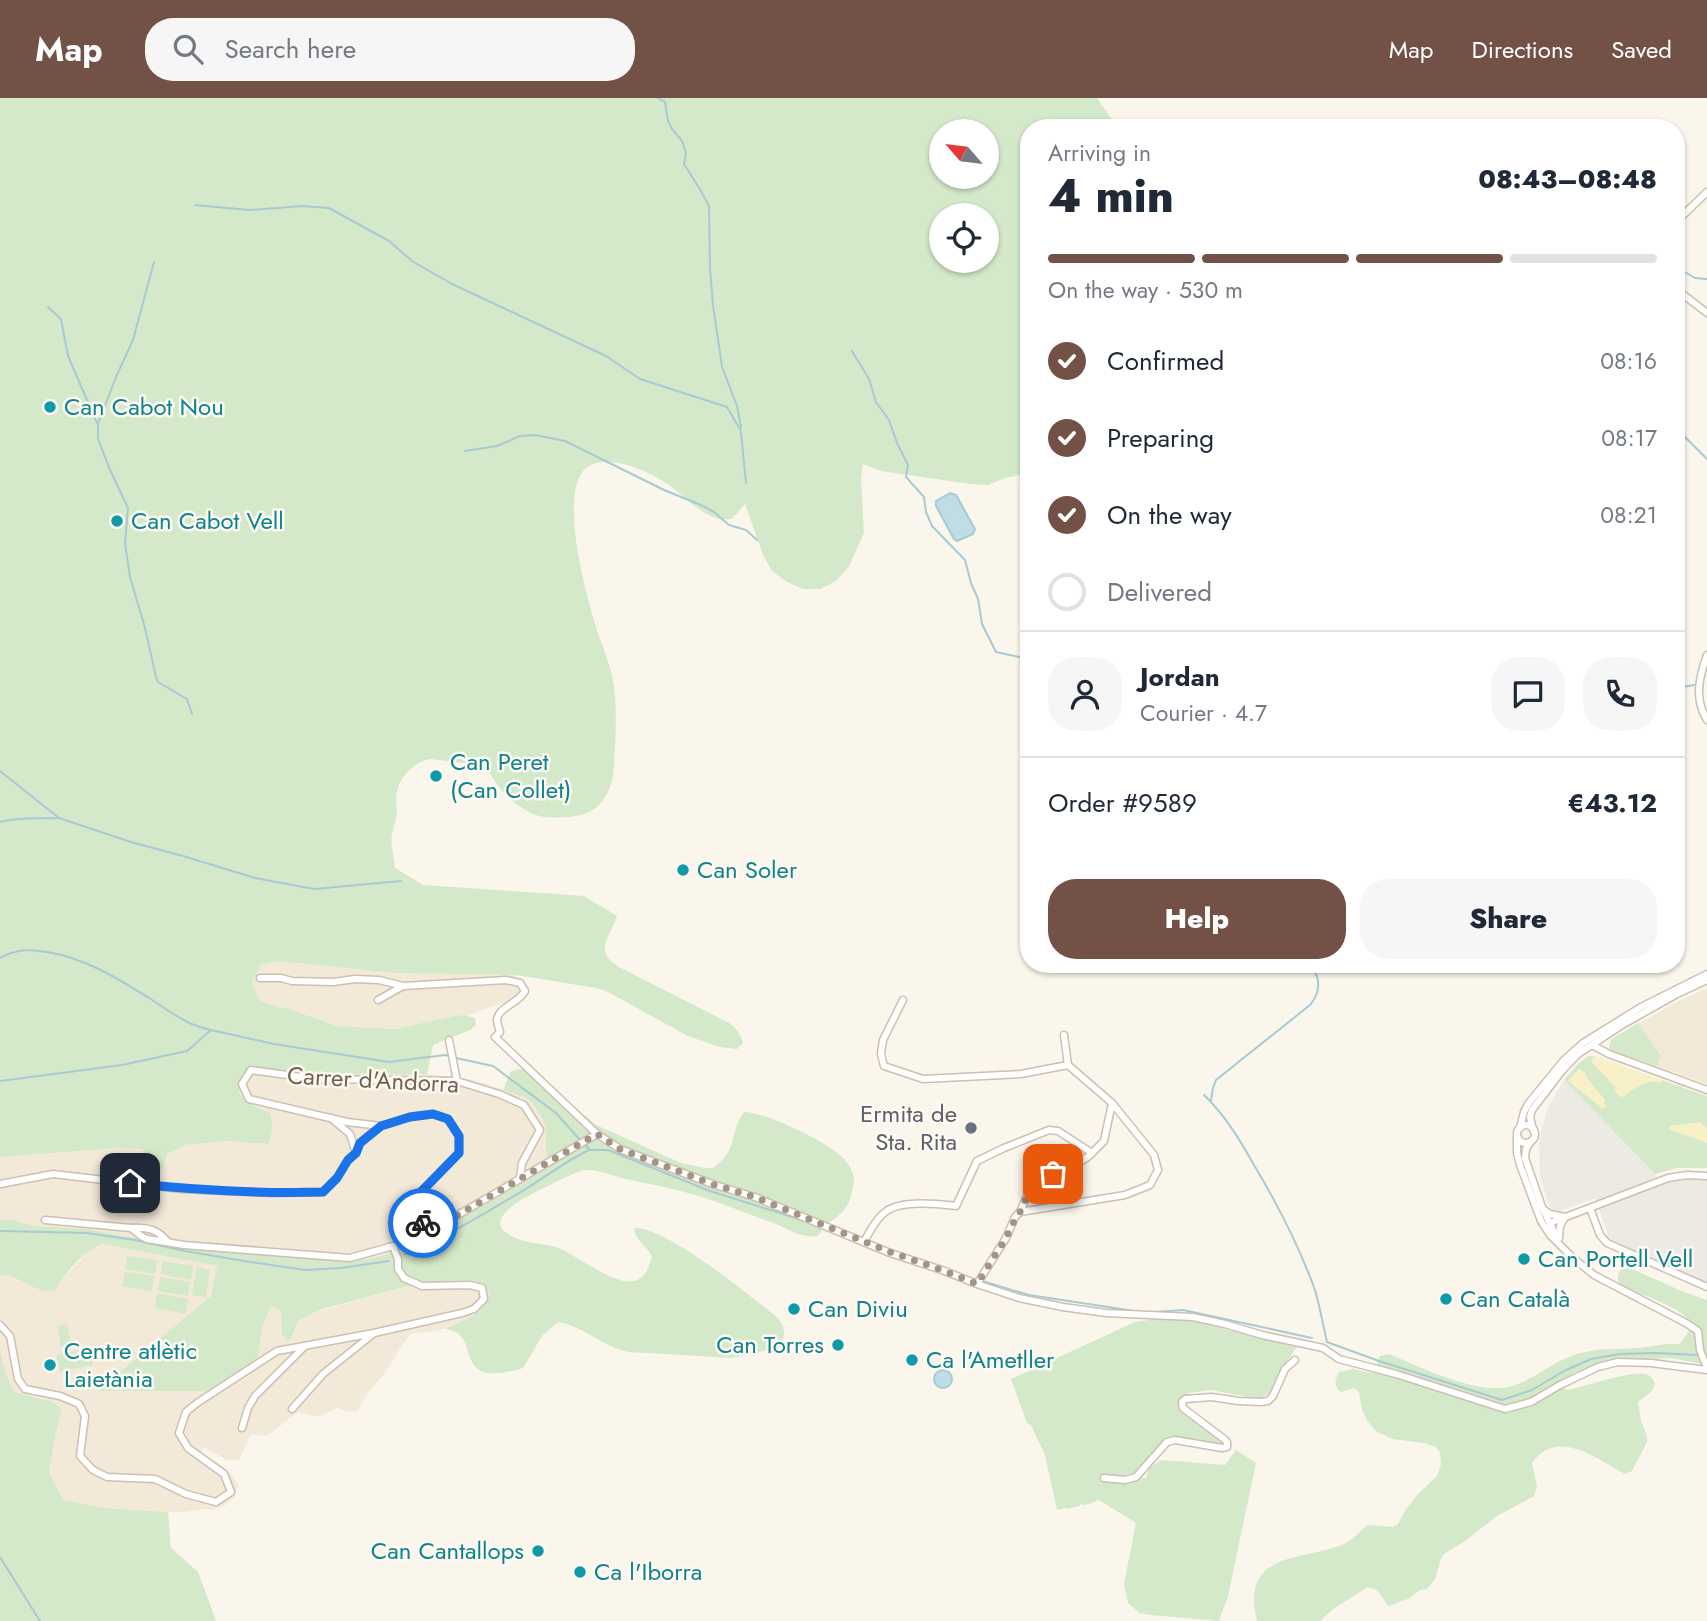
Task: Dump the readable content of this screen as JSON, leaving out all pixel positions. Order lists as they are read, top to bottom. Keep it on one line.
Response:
{"streets":{"street":["Carrer d'Andorra"]},"places":["Can Cabot Nou","Can Cabot Vell","Can Peret (Can Collet)","Can Soler","Ermita de Sta. Rita","Can Portell Vell","Can Català","Can Diviu","Can Torres","Ca l'Ametller","Centre atlètic Laietània","Can Cantallops","Ca l'Iborra"],"north":"top left","page":{"header":"Map","search":"Search here","nav":["Map","Directions","Saved"],"heading":["4 min","Arriving in","08:43–08:48"],"panel":["Jordan","Courier · 4.7","Order #9589","€43.12"],"bar":"On the way · 530 m","list":[["Confirmed","08:16"],["Preparing","08:17"],["On the way","08:21"],"Delivered"],"buttons":["Help","Share"]}}
